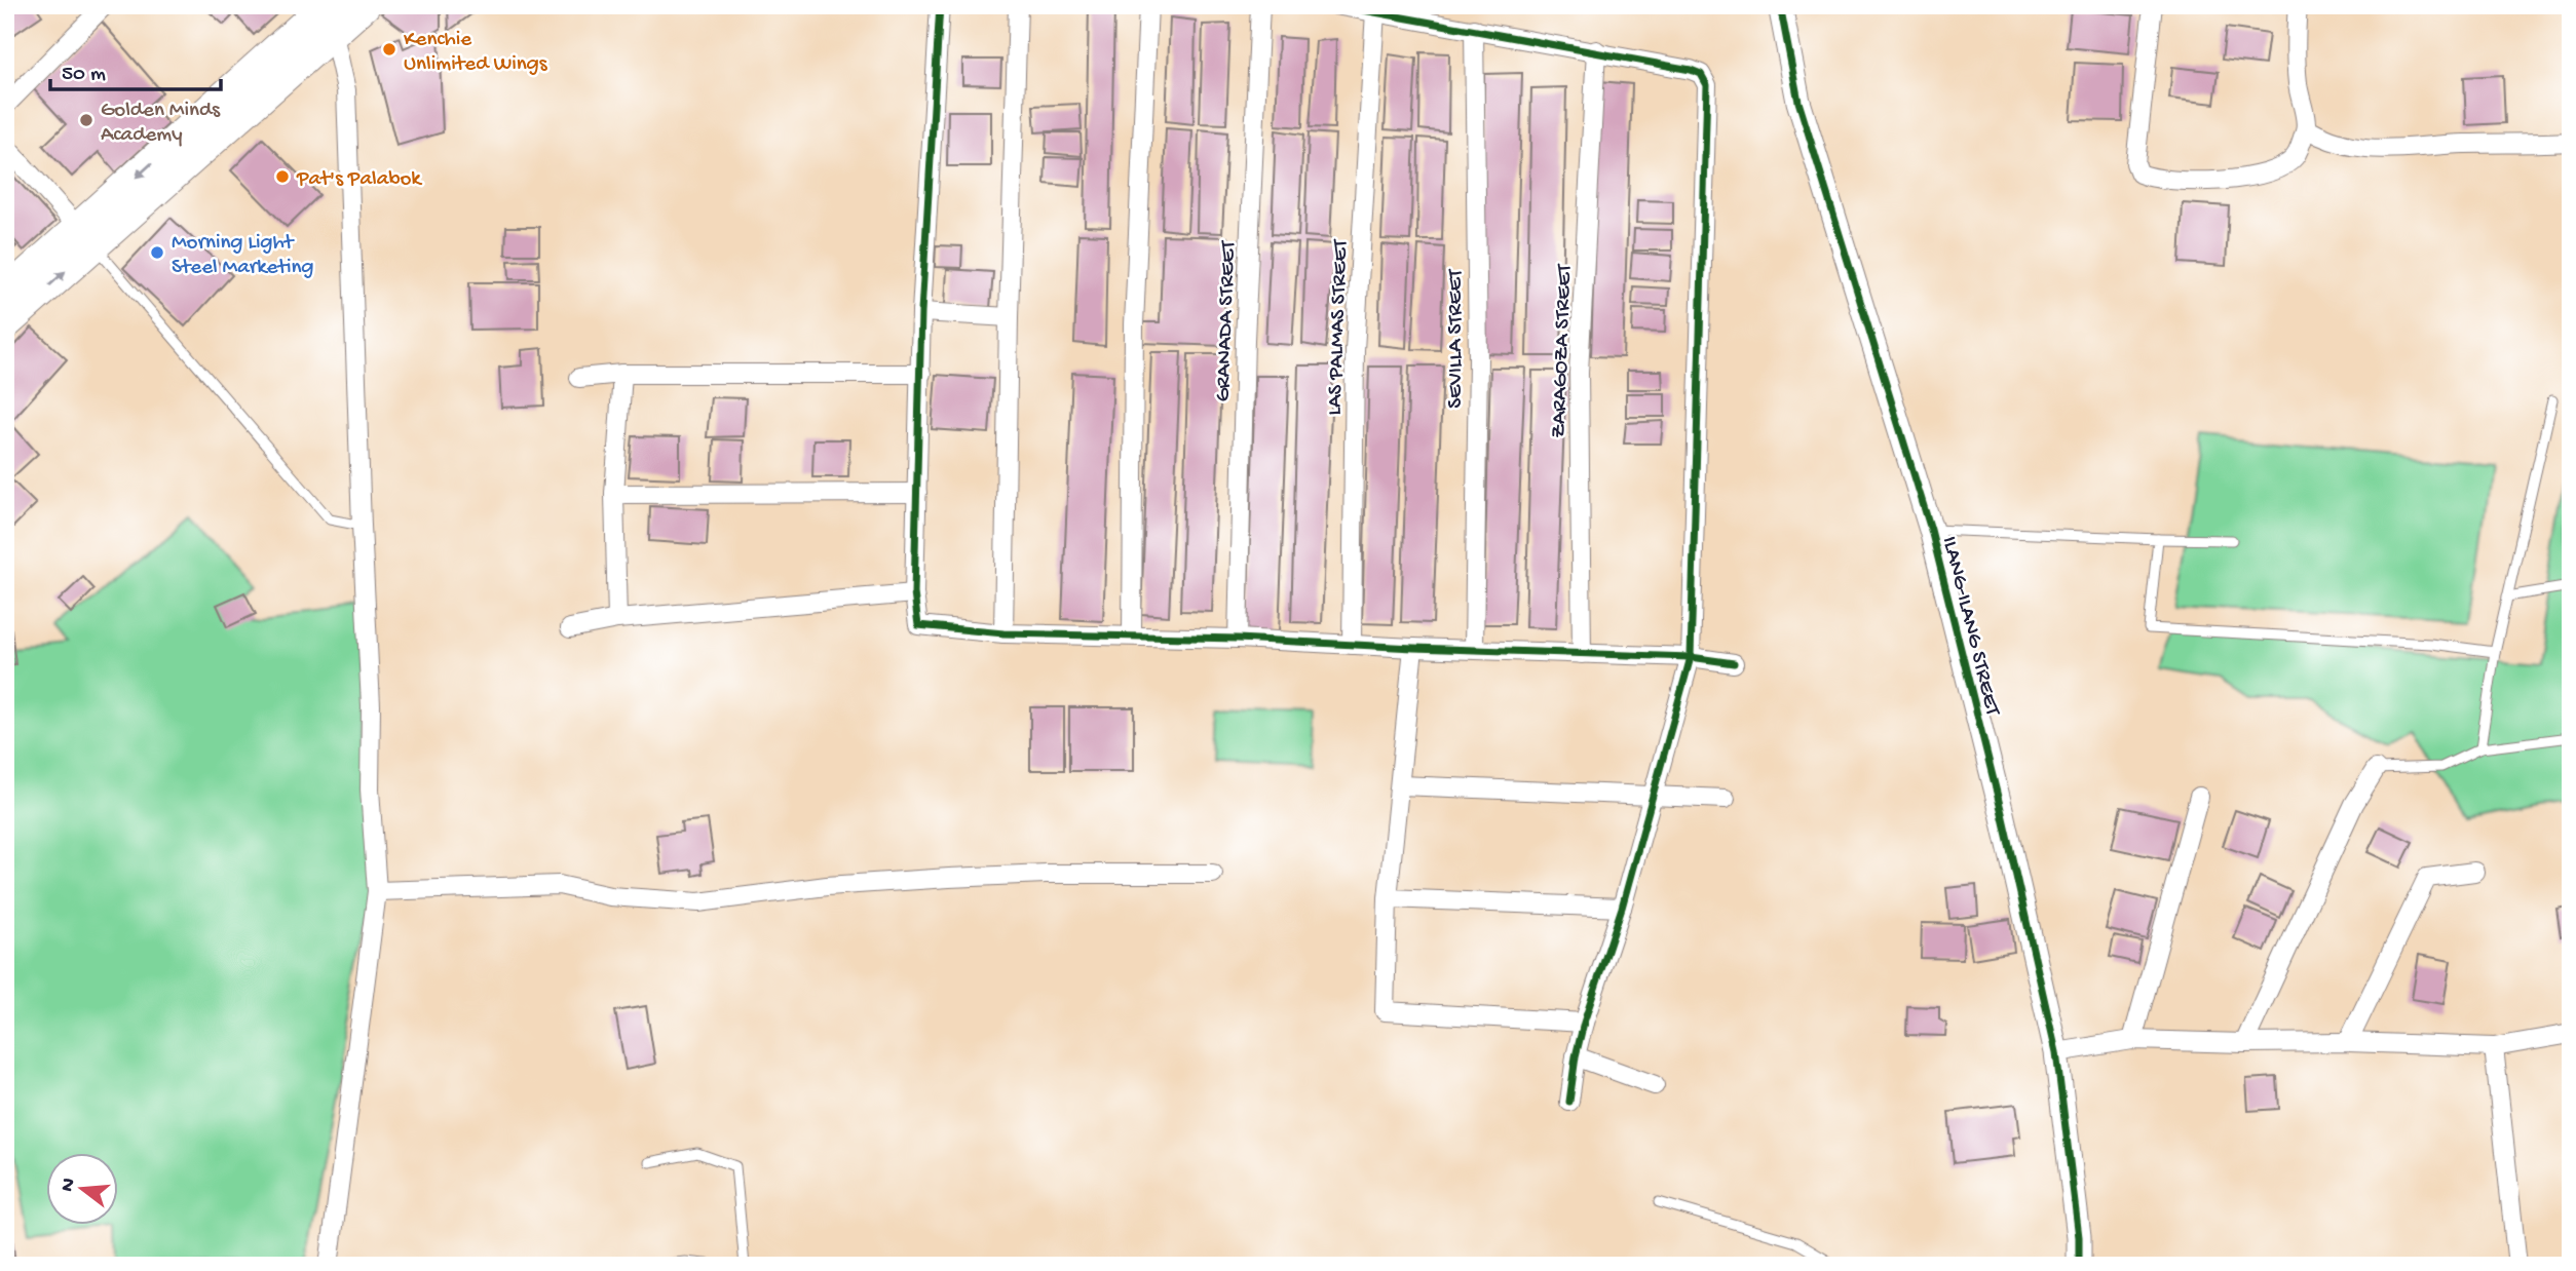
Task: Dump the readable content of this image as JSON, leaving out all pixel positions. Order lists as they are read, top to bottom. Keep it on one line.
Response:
{"streets":{"street":["GRANADA STREET","LAS PALMAS STREET","SEVILLA STREET","ZARAGOZA STREET","ILANG-ILANG STREET"]},"places":["Kenchie Unlimited Wings","Golden Minds Academy","Pat's Palabok","Morning Light Steel Marketing"],"scale_bar":"50 m","north":"left"}
